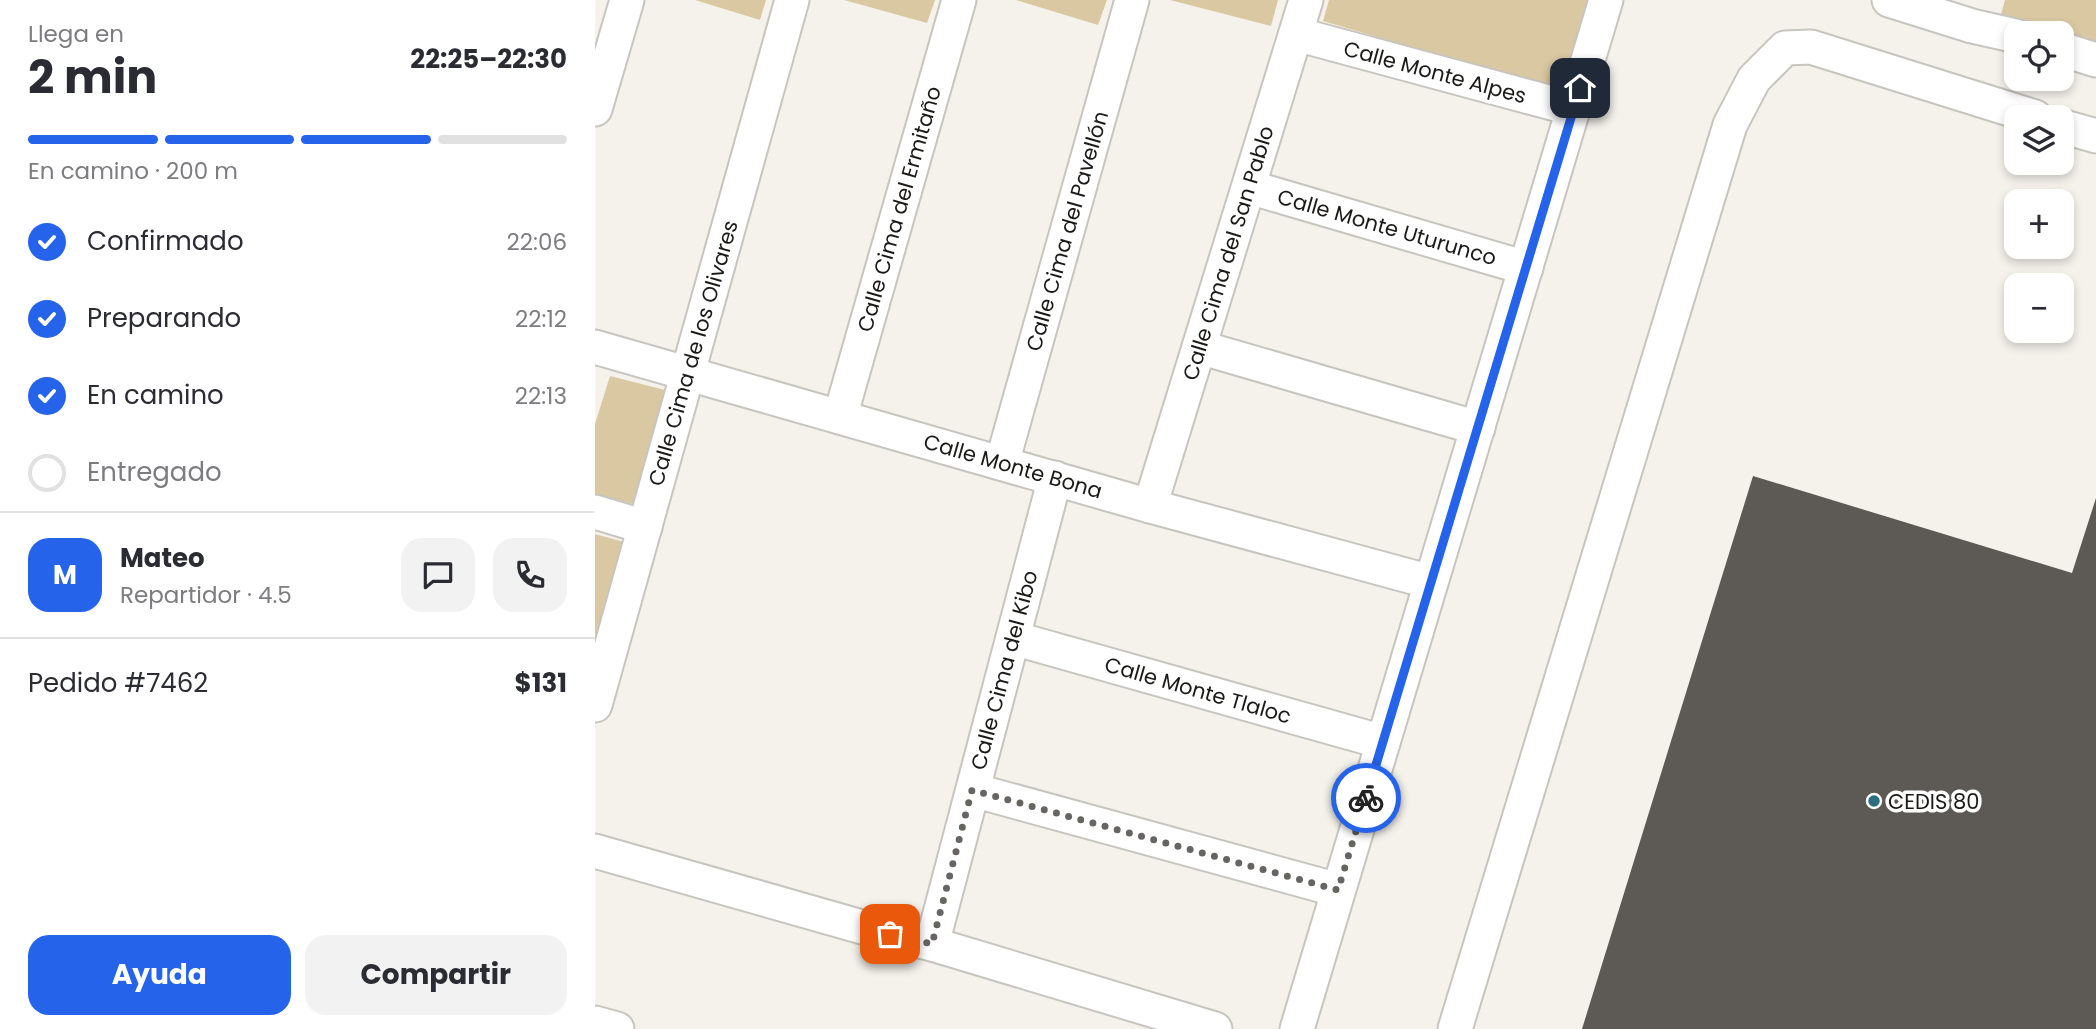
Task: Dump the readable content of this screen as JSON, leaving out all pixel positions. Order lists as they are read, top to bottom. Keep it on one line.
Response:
{"streets":{"street":["Calle Monte Alpes","Calle Cima del Ermitaño","Calle Monte Uturunco","Calle Cima del Pavellón","Calle Cima del San Pablo","Calle Cima de los Olivares","Calle Monte Bona","Calle Cima del Kibo","Calle Monte Tlaloc"]},"crossings":[["Calle Monte Alpes","Calle Cima del San Pablo"],["Calle Cima del Ermitaño","Calle Monte Bona"],["Calle Monte Uturunco","Calle Cima del San Pablo"],["Calle Cima del Pavellón","Calle Monte Bona"],["Calle Cima del San Pablo","Calle Monte Bona"],["Calle Cima de los Olivares","Calle Monte Bona"],["Calle Monte Bona","Calle Cima del Kibo"],["Calle Cima del Kibo","Calle Monte Tlaloc"]],"places":["CEDIS 80"],"page":{"heading":["2 min","Llega en","22:25–22:30"],"panel":["Mateo","Repartidor · 4.5","Pedido #7462","$131"],"map_buttons":["+","−"],"bar":"En camino · 200 m","list":[["Confirmado","22:06"],["Preparando","22:12"],["En camino","22:13"],"Entregado"],"round":"M","buttons":["Ayuda","Compartir"]}}
